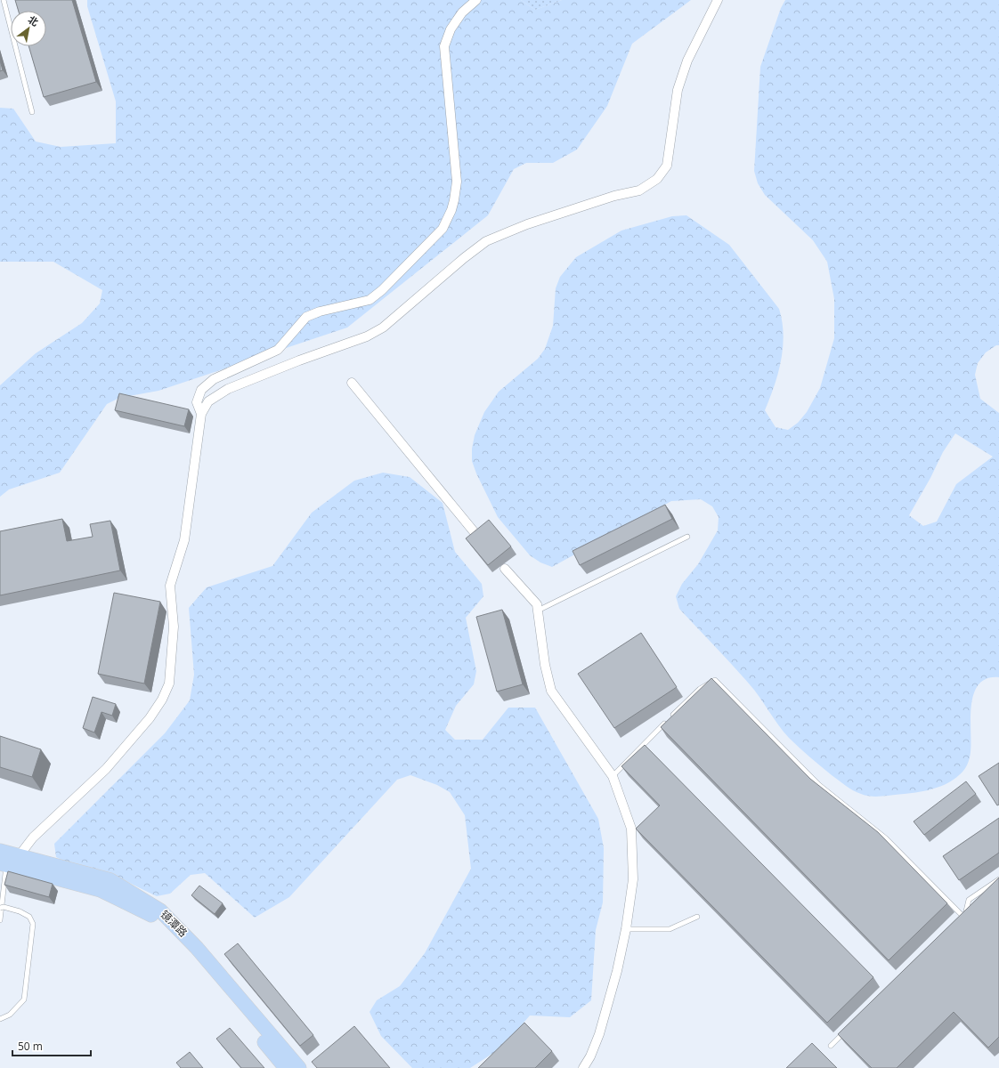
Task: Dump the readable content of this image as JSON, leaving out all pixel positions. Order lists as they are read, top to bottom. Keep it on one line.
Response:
{"streets":{"main road":["镜潭路"]},"scale_bar":"50 m","north":"top right"}
